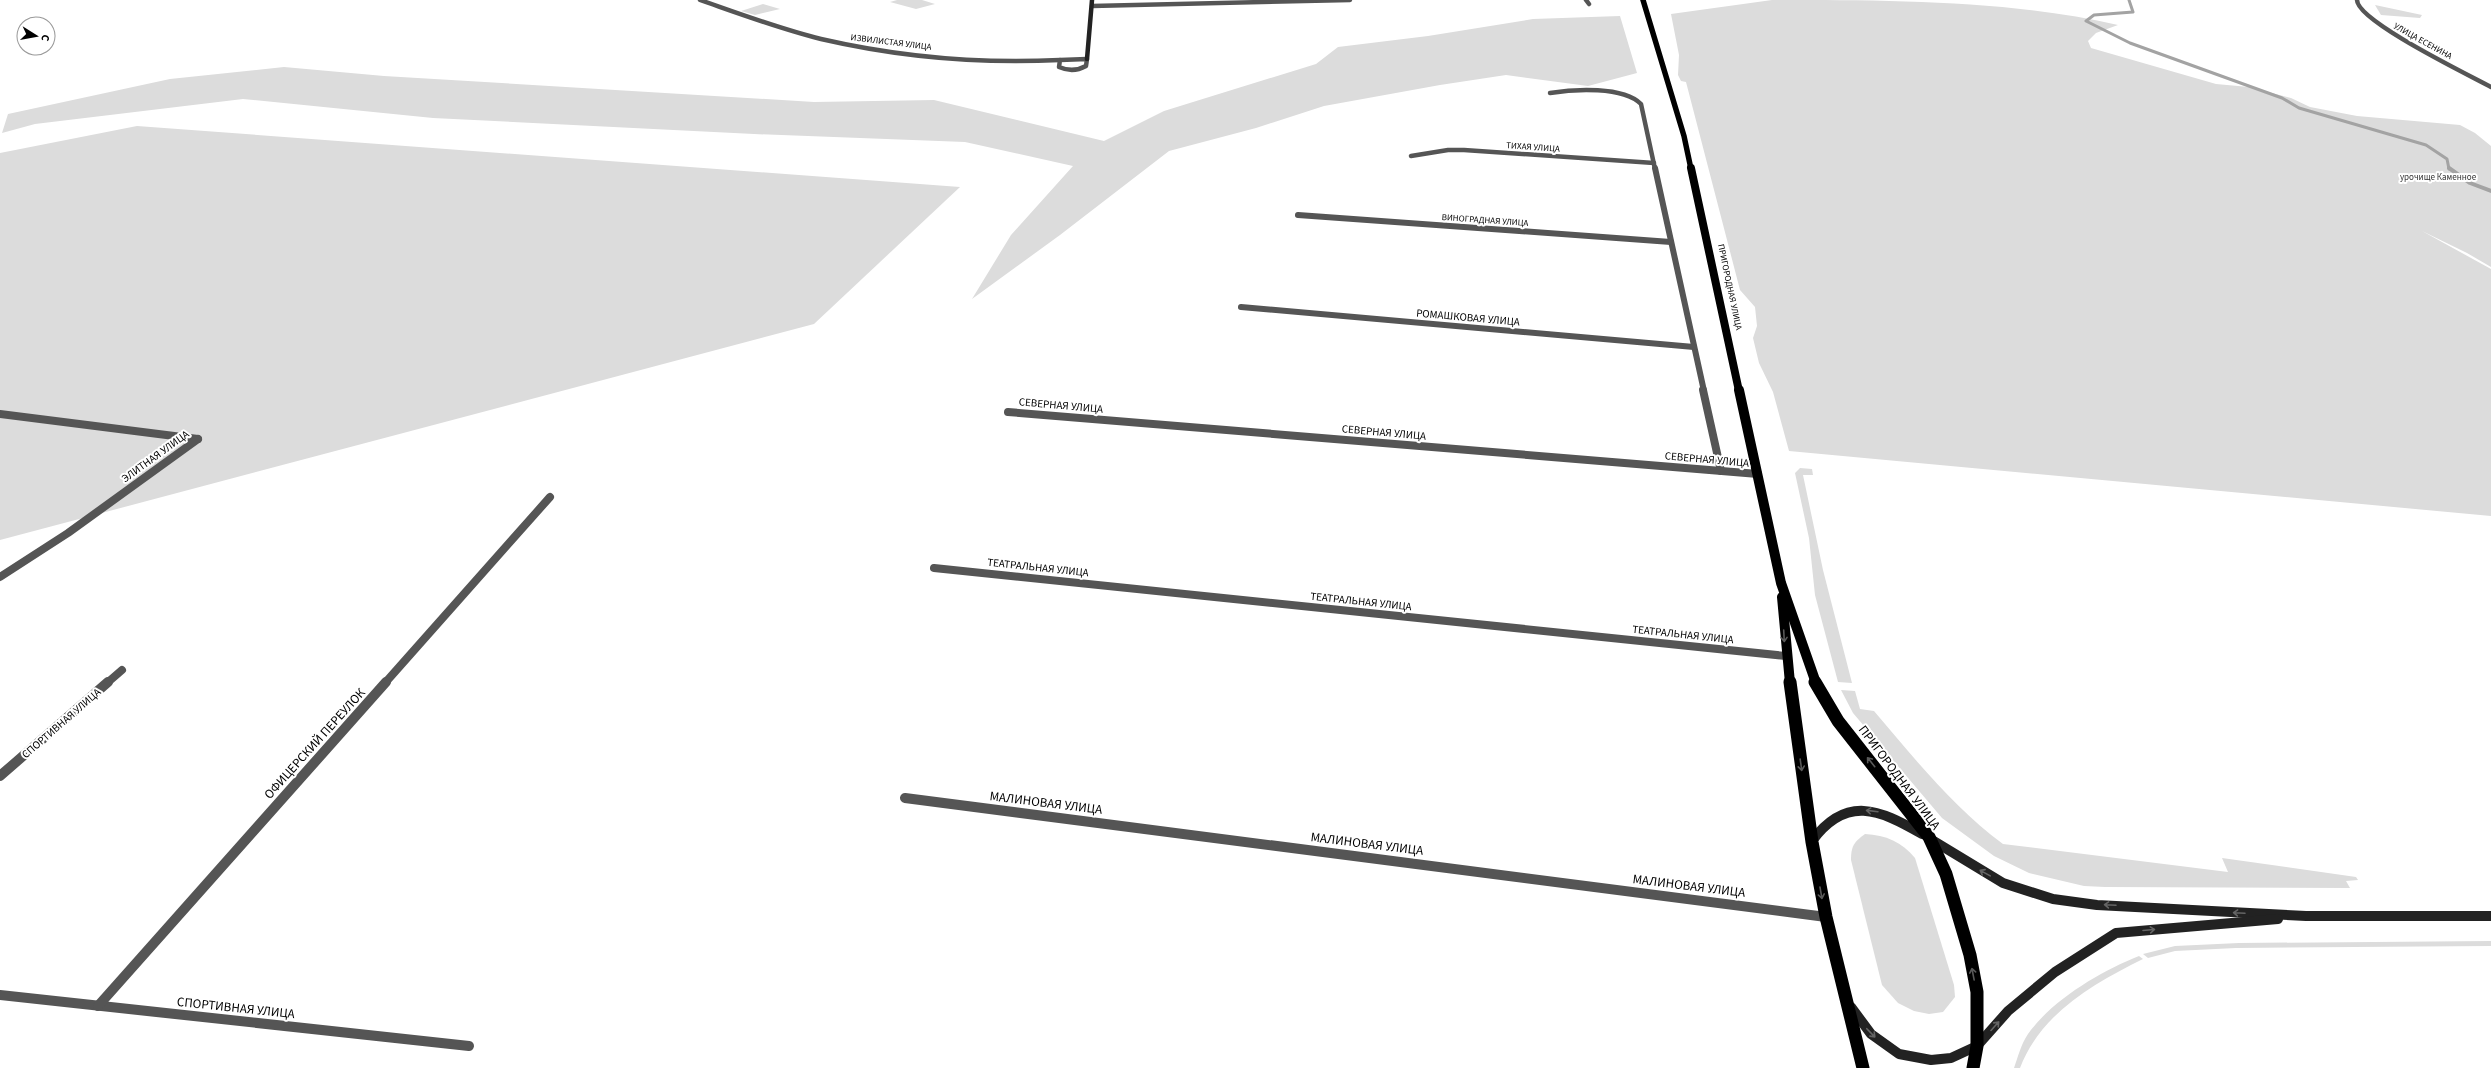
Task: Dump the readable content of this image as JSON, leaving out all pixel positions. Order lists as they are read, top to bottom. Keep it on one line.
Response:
{"streets":{"main road":["ПРИГОРОДНАЯ УЛИЦА"],"street":["УЛИЦА ЕСЕНИНА","ИЗВИЛИСТАЯ УЛИЦА","ТИХАЯ УЛИЦА","ВИНОГРАДНАЯ УЛИЦА","РОМАШКОВАЯ УЛИЦА","СЕВЕРНАЯ УЛИЦА","ЭЛИТНАЯ УЛИЦА","ТЕАТРАЛЬНАЯ УЛИЦА","СПОРТИВНАЯ УЛИЦА","ОФИЦЕРСКИЙ ПЕРЕУЛОК","МАЛИНОВАЯ УЛИЦА"]},"crossings":[["ПРИГОРОДНАЯ УЛИЦА","СЕВЕРНАЯ УЛИЦА"],["ПРИГОРОДНАЯ УЛИЦА","ТЕАТРАЛЬНАЯ УЛИЦА"],["ПРИГОРОДНАЯ УЛИЦА","МАЛИНОВАЯ УЛИЦА"],["СПОРТИВНАЯ УЛИЦА","ОФИЦЕРСКИЙ ПЕРЕУЛОК"]],"parks":["урочище Каменное"],"north":"right"}
